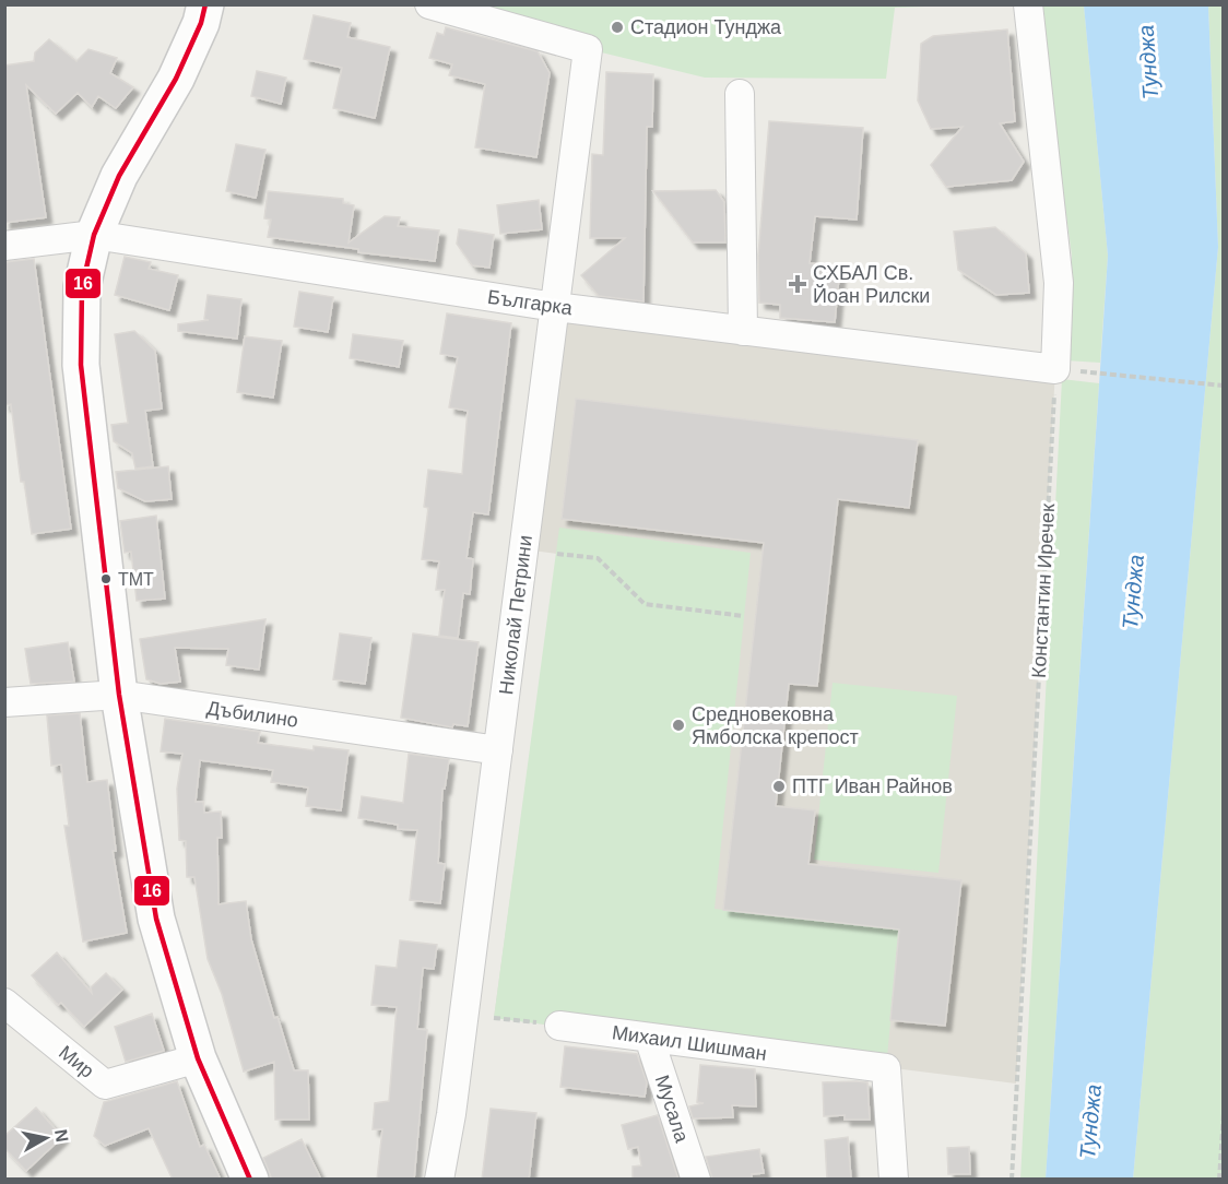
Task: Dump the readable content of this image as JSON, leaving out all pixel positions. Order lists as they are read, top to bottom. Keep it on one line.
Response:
{"streets":{"street":["Българка","Николай Петрини","Дъбилино","Михаил Шишман","Мир","Мусала"],"path":["Константин Иречек"]},"crossings":[["Българка","Константин Иречек"],["Българка","Николай Петрини"],["Николай Петрини","Дъбилино"],["Михаил Шишман","Мусала"]],"water":["Тунджа"],"places":{"other":["Стадион Тунджа","ТМТ","Средновековна Ямболска крепост","ПТГ Иван Райнов"],"health":["СХБАЛ Св. Йоан Рилски"]},"lines":["transit line 16"],"north":"right"}
